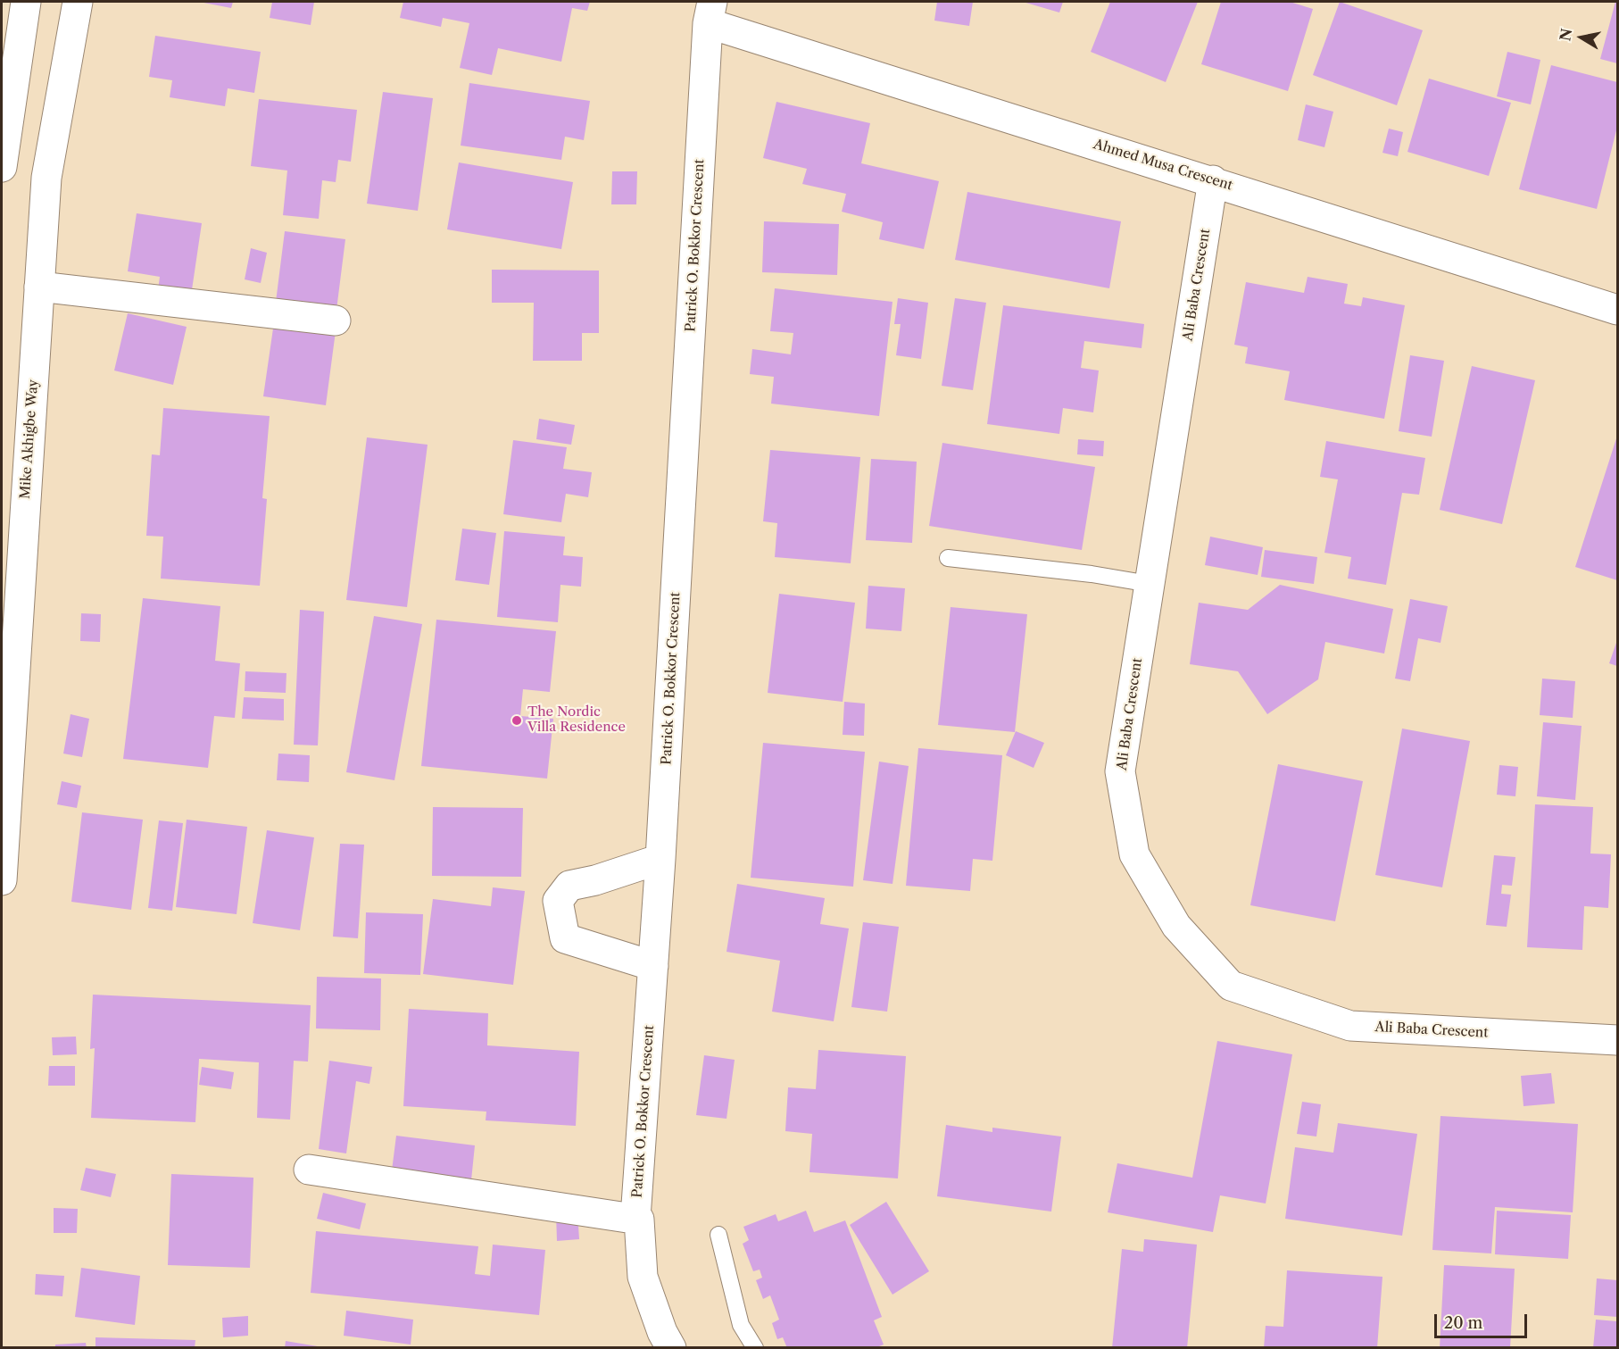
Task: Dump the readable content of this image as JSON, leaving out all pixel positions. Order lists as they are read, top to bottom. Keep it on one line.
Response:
{"streets":{"street":["Ahmed Musa Crescent","Patrick O. Bokkor Crescent","Ali Baba Crescent","Mike Akhigbe Way"]},"crossings":[["Ahmed Musa Crescent","Patrick O. Bokkor Crescent"],["Ahmed Musa Crescent","Ali Baba Crescent"]],"places":["The Nordic Villa Residence"],"scale_bar":"20 m","north":"left"}
